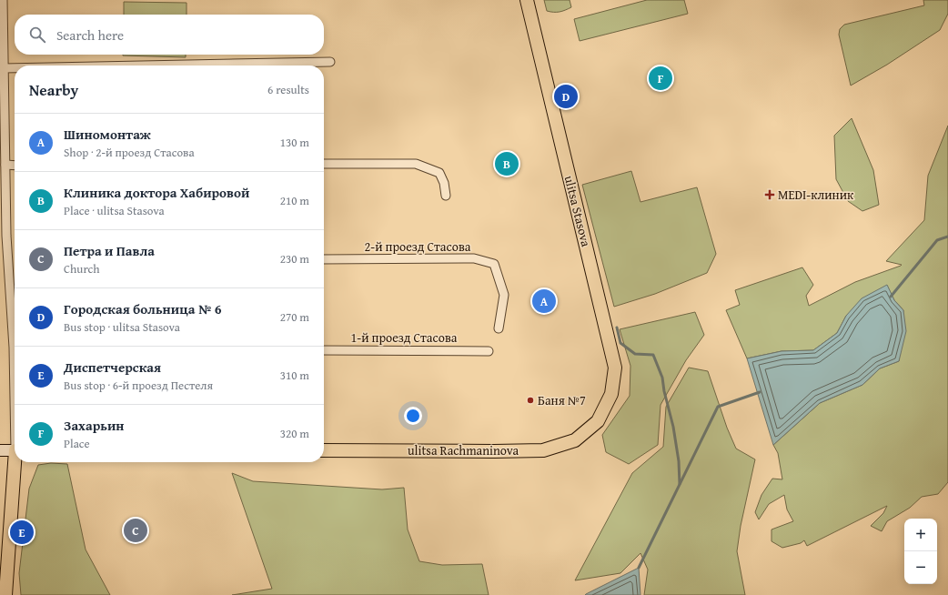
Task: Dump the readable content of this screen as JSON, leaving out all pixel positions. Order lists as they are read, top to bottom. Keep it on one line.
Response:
{"streets":{"main road":["ulitsa Stasova","ulitsa Rachmaninova"],"street":["2-й проезд Стасова","1-й проезд Стасова"]},"crossings":[["ulitsa Stasova","ulitsa Rachmaninova"]],"places":{"health":["MEDI-клиник"],"other":["Баня №7"]},"page":{"search":"Search here","pins":["F","D","B","A","C","E"],"heading":["Nearby","6 results"],"list":[{"mark":"A","name":"Шиномонтаж","note":"Shop · 2-й проезд Стасова","value":"130 m"},{"mark":"B","name":"Клиника доктора Хабировой","note":"Place · ulitsa Stasova","value":"210 m"},{"mark":"C","name":"Петра и Павла","note":"Church","value":"230 m"},{"mark":"D","name":"Городская больница № 6","note":"Bus stop · ulitsa Stasova","value":"270 m"},{"mark":"E","name":"Диспетчерская","note":"Bus stop · 6-й проезд Пестеля","value":"310 m"},{"mark":"F","name":"Захарьин","note":"Place","value":"320 m"}],"map_buttons":["+","−"]}}
